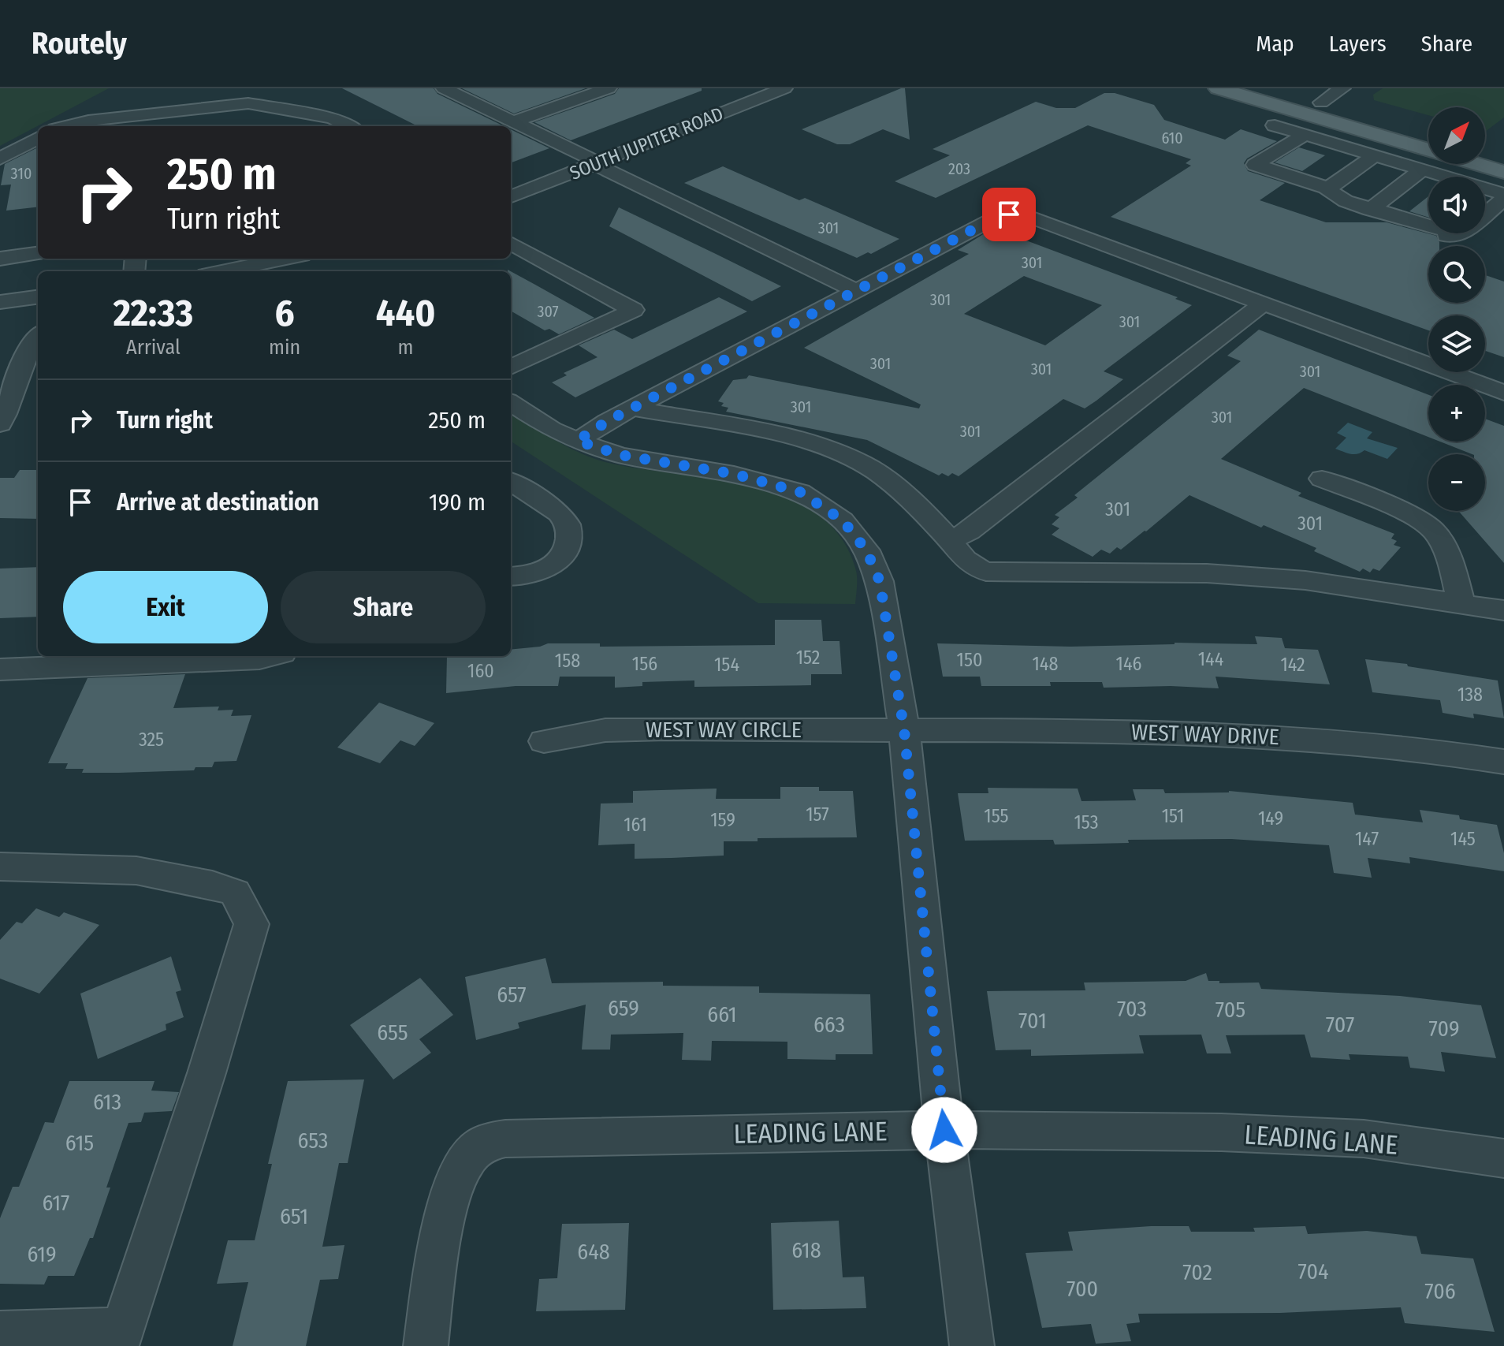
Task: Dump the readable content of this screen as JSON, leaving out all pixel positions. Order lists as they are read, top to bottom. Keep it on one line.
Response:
{"streets":{"street":["SOUTH JUPITER ROAD","WEST WAY CIRCLE","WEST WAY DRIVE","LEADING LANE"]},"crossings":[["WEST WAY CIRCLE","WEST WAY DRIVE"]],"house_numbers":["610","203","310","301","301","301","307","301","301","301","301","301","301","301","301","301","152","144","150","158","156","148","146","154","142","160","138","325","157","155","151","149","159","153","161","147","145","657","659","703","705","661","701","663","707","709","655","613","653","615","617","651","618","648","619","704","702","700","706"],"north":"top right","page":{"header":"Routely","nav":["Map","Layers","Share"],"map_buttons":["+","−"],"turn":["250 m","Turn right"],"eta":["22:33","Arrival","6","min","440","m"],"list":[{"name":"Turn right","value":"250 m"},{"name":"Arrive at destination","value":"190 m"}],"buttons":["Exit","Share"]}}
